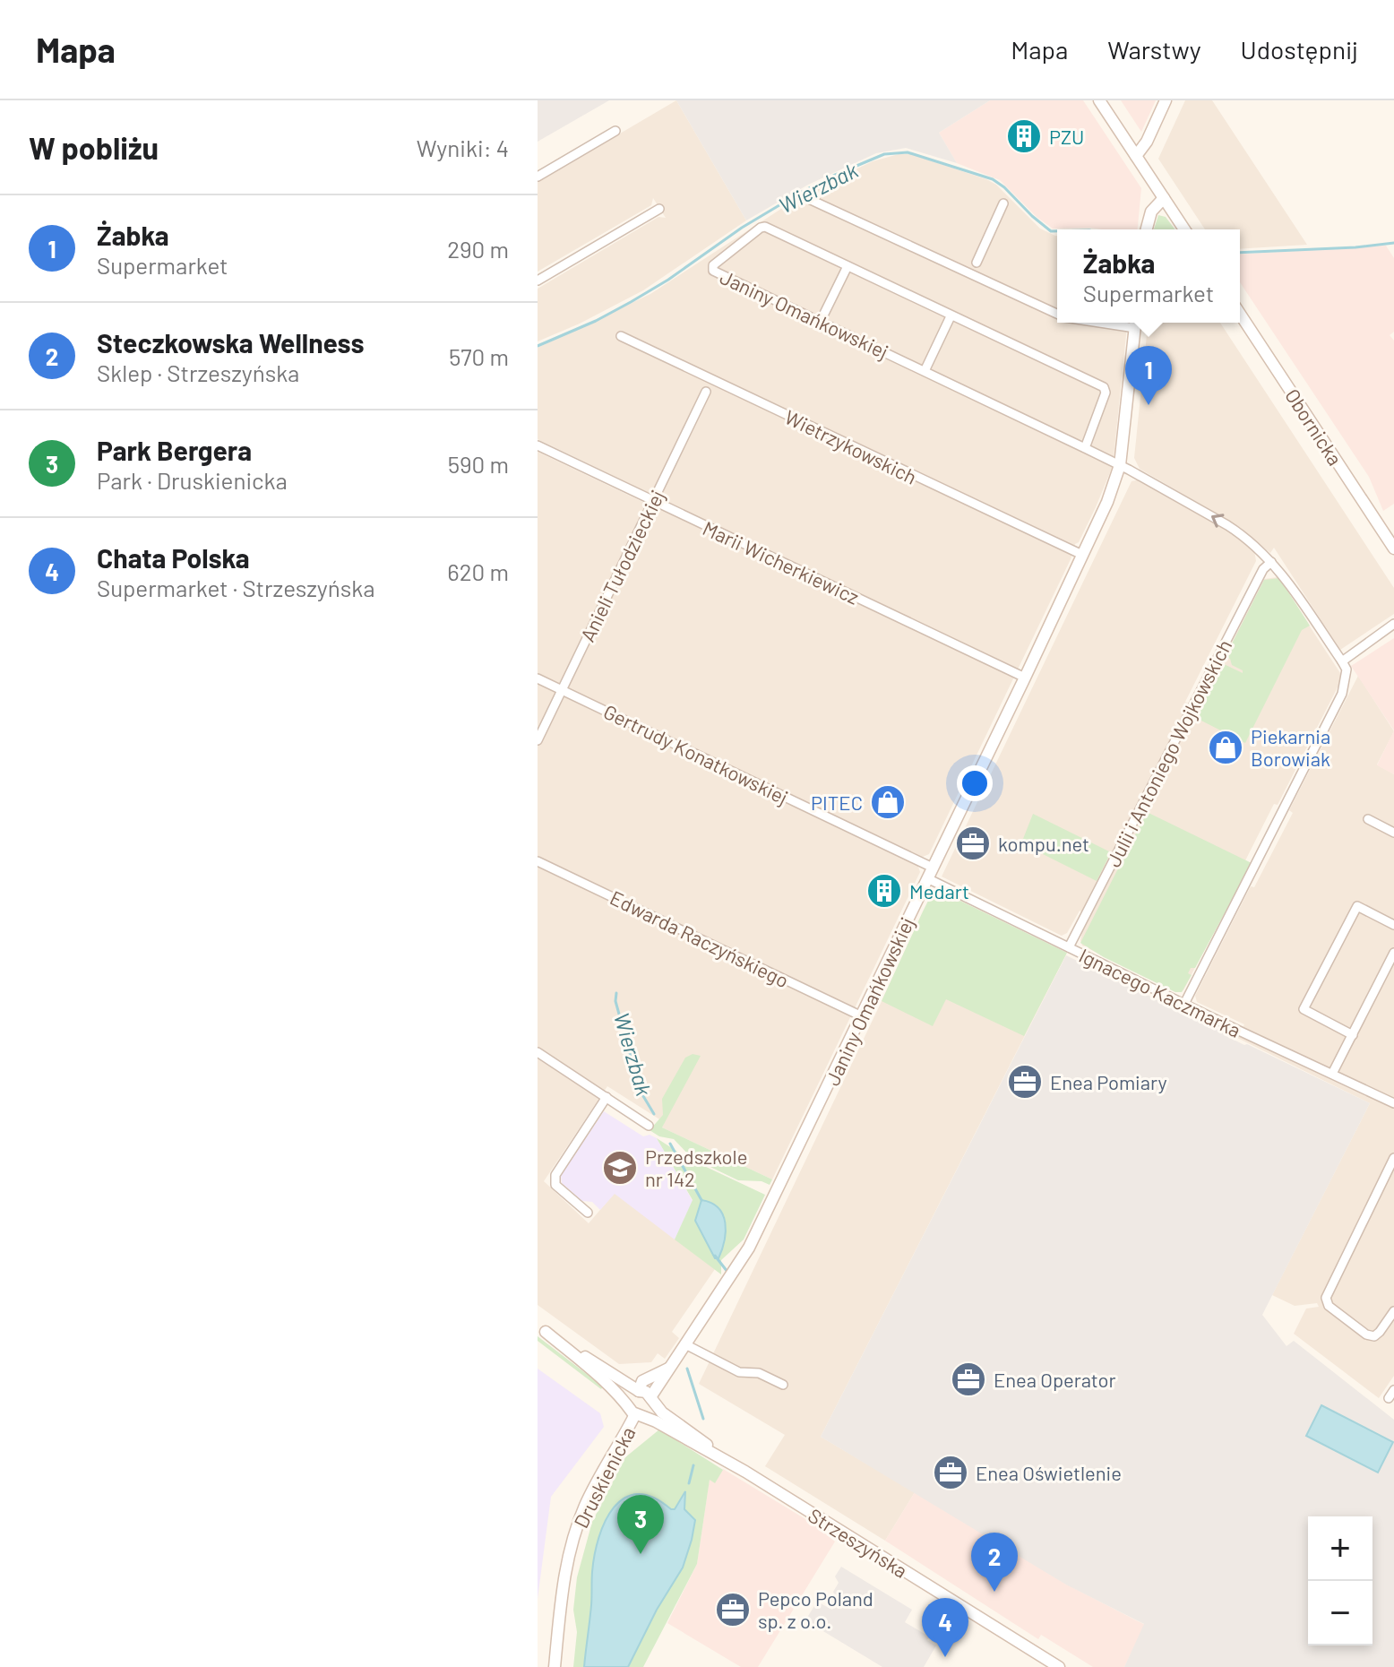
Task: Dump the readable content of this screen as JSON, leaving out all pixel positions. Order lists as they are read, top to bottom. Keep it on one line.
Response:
{"streets":{"street":["Janiny Omańkowskiej","Obornicka","Wietrzykowskich","Marii Wicherkiewicz","Anieli Tułodzieckiej","Julii i Antoniego Wojkowskich","Gertrudy Konatkowskiej","Edwarda Raczyńskiego","Ignacego Kaczmarka","Druskienicka","Strzeszyńska"]},"crossings":[["Janiny Omańkowskiej","Wietrzykowskich"],["Janiny Omańkowskiej","Marii Wicherkiewicz"],["Janiny Omańkowskiej","Gertrudy Konatkowskiej"],["Janiny Omańkowskiej","Edwarda Raczyńskiego"],["Janiny Omańkowskiej","Ignacego Kaczmarka"],["Janiny Omańkowskiej","Druskienicka"],["Janiny Omańkowskiej","Strzeszyńska"],["Marii Wicherkiewicz","Anieli Tułodzieckiej"],["Anieli Tułodzieckiej","Gertrudy Konatkowskiej"],["Julii i Antoniego Wojkowskich","Ignacego Kaczmarka"],["Druskienicka","Strzeszyńska"]],"water":["Wierzbak"],"places":{"building":["PZU","Medart"],"shop":["Piekarnia Borowiak","PITEC"],"office":["kompu.net","Enea Pomiary","Enea Operator","Enea Oświetlenie","Pepco Poland sp. z o.o."],"school or university":["Przedszkole nr 142"]},"page":{"header":"Mapa","nav":["Mapa","Warstwy","Udostępnij"],"heading":["W pobliżu","Wyniki: 4"],"list":[{"mark":"1","name":"Żabka","note":"Supermarket","value":"290 m"},{"mark":"2","name":"Steczkowska Wellness","note":"Sklep · Strzeszyńska","value":"570 m"},{"mark":"3","name":"Park Bergera","note":"Park · Druskienicka","value":"590 m"},{"mark":"4","name":"Chata Polska","note":"Supermarket · Strzeszyńska","value":"620 m"}],"popup":["Żabka","Supermarket"],"pins":["1","3","2","4"],"map_buttons":["+","−"]}}
